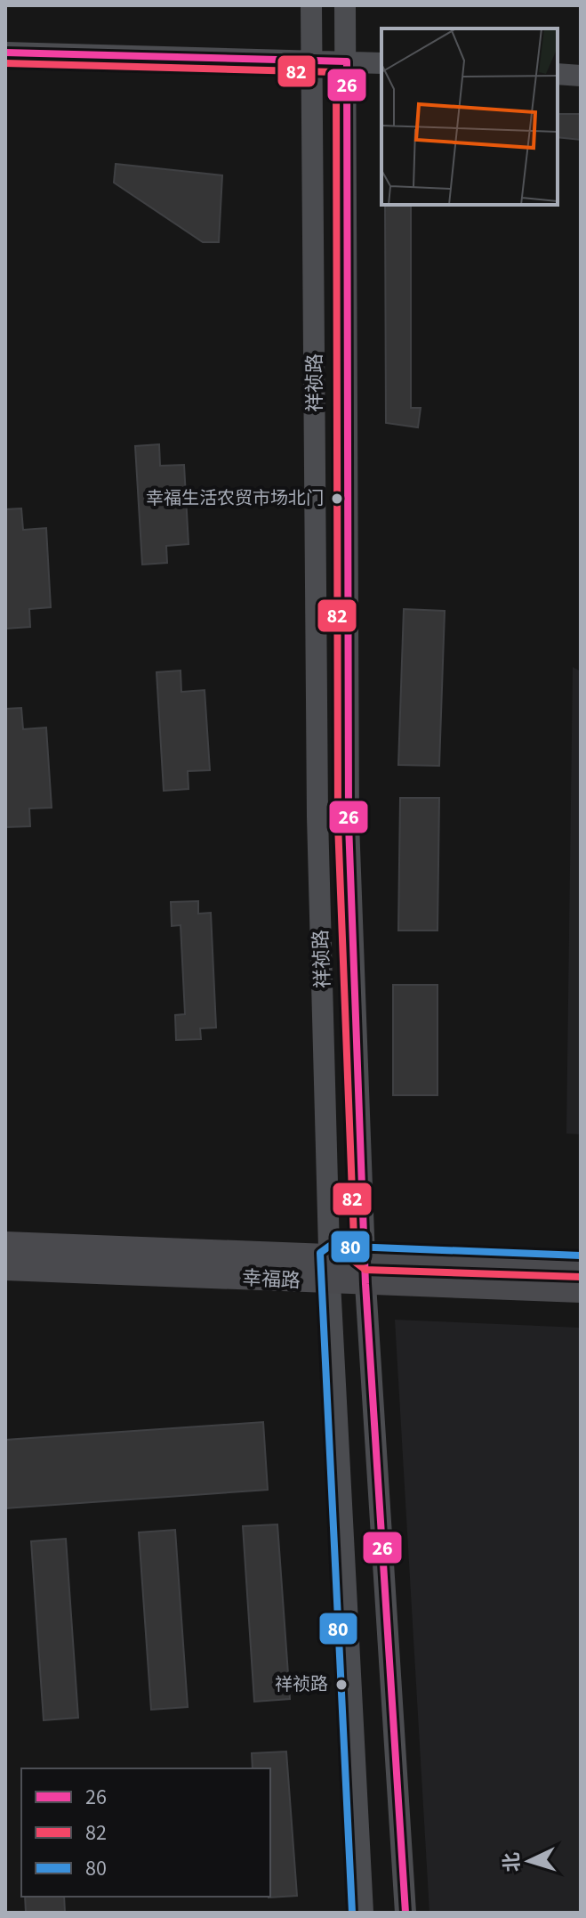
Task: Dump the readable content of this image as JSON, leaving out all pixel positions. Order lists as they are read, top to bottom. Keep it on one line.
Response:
{"streets":{"main road":["幸福路"],"street":["祥祯路"]},"crossings":[["祥祯路","幸福路"]],"places":["幸福生活农贸市场北门","祥祯路"],"lines":["transit line 26","transit line 82","transit line 80"],"legend":["26","82","80"],"north":"left"}
